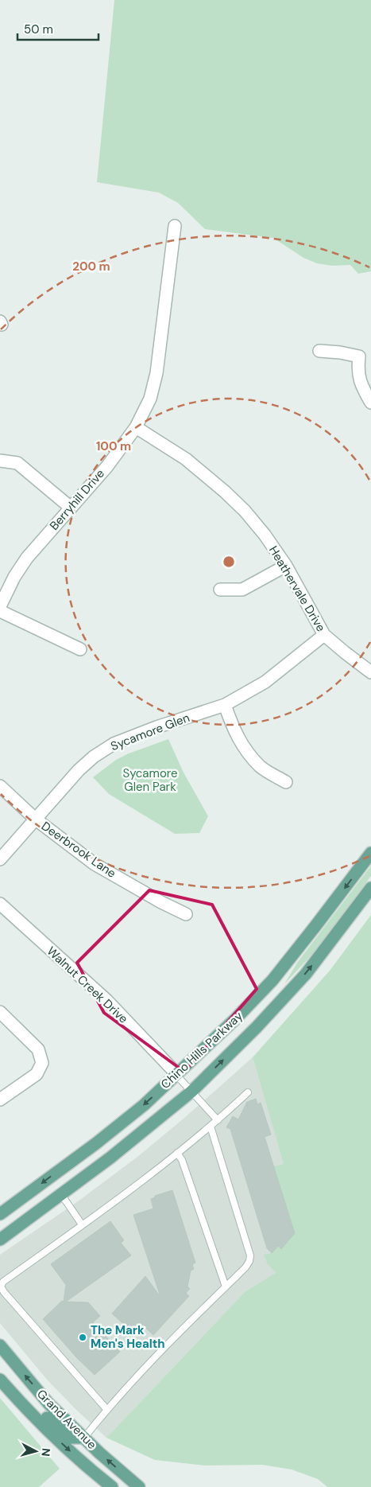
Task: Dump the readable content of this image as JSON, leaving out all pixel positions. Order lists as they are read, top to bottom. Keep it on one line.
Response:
{"streets":{"main road":["Chino Hills Parkway","Grand Avenue"],"street":["Berryhill Drive","Heathervale Drive","Sycamore Glen","Deerbrook Lane","Walnut Creek Drive"]},"crossings":[["Berryhill Drive","Heathervale Drive"],["Heathervale Drive","Sycamore Glen"],["Sycamore Glen","Deerbrook Lane"],["Walnut Creek Drive","Chino Hills Parkway"]],"parks":["Sycamore Glen Park"],"places":["The Mark Men's Health"],"scale_bar":"50 m","north":"right","rings":["200 m","100 m"]}
